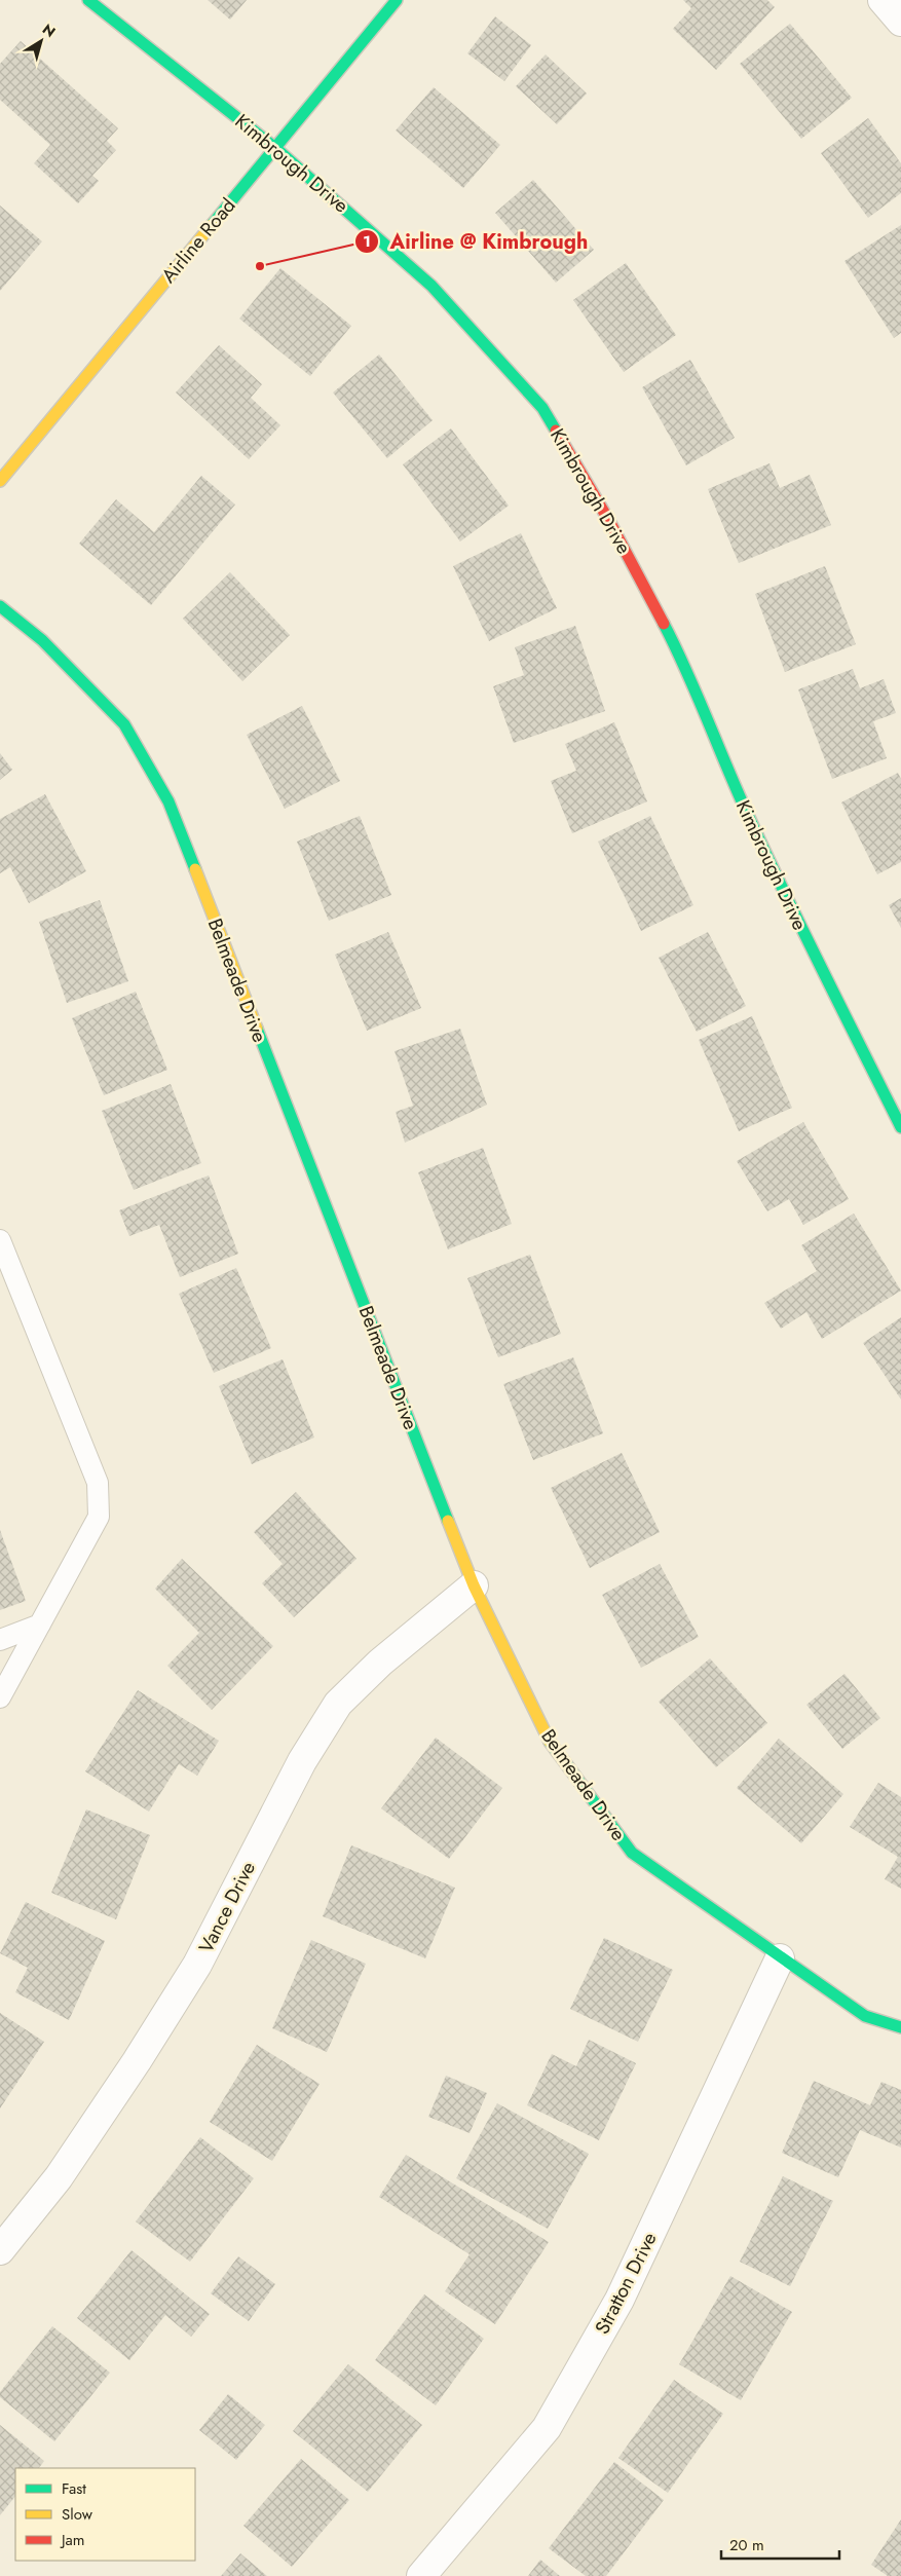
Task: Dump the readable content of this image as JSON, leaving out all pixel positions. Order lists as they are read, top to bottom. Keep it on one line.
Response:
{"streets":{"street":["Kimbrough Drive","Airline Road","Belmeade Drive","Vance Drive","Stratton Drive"]},"crossings":[["Kimbrough Drive","Airline Road"],["Belmeade Drive","Vance Drive"],["Belmeade Drive","Stratton Drive"]],"places":["Airline @ Kimbrough"],"legend":["Fast","Slow","Jam"],"scale_bar":"20 m","north":"top right"}
